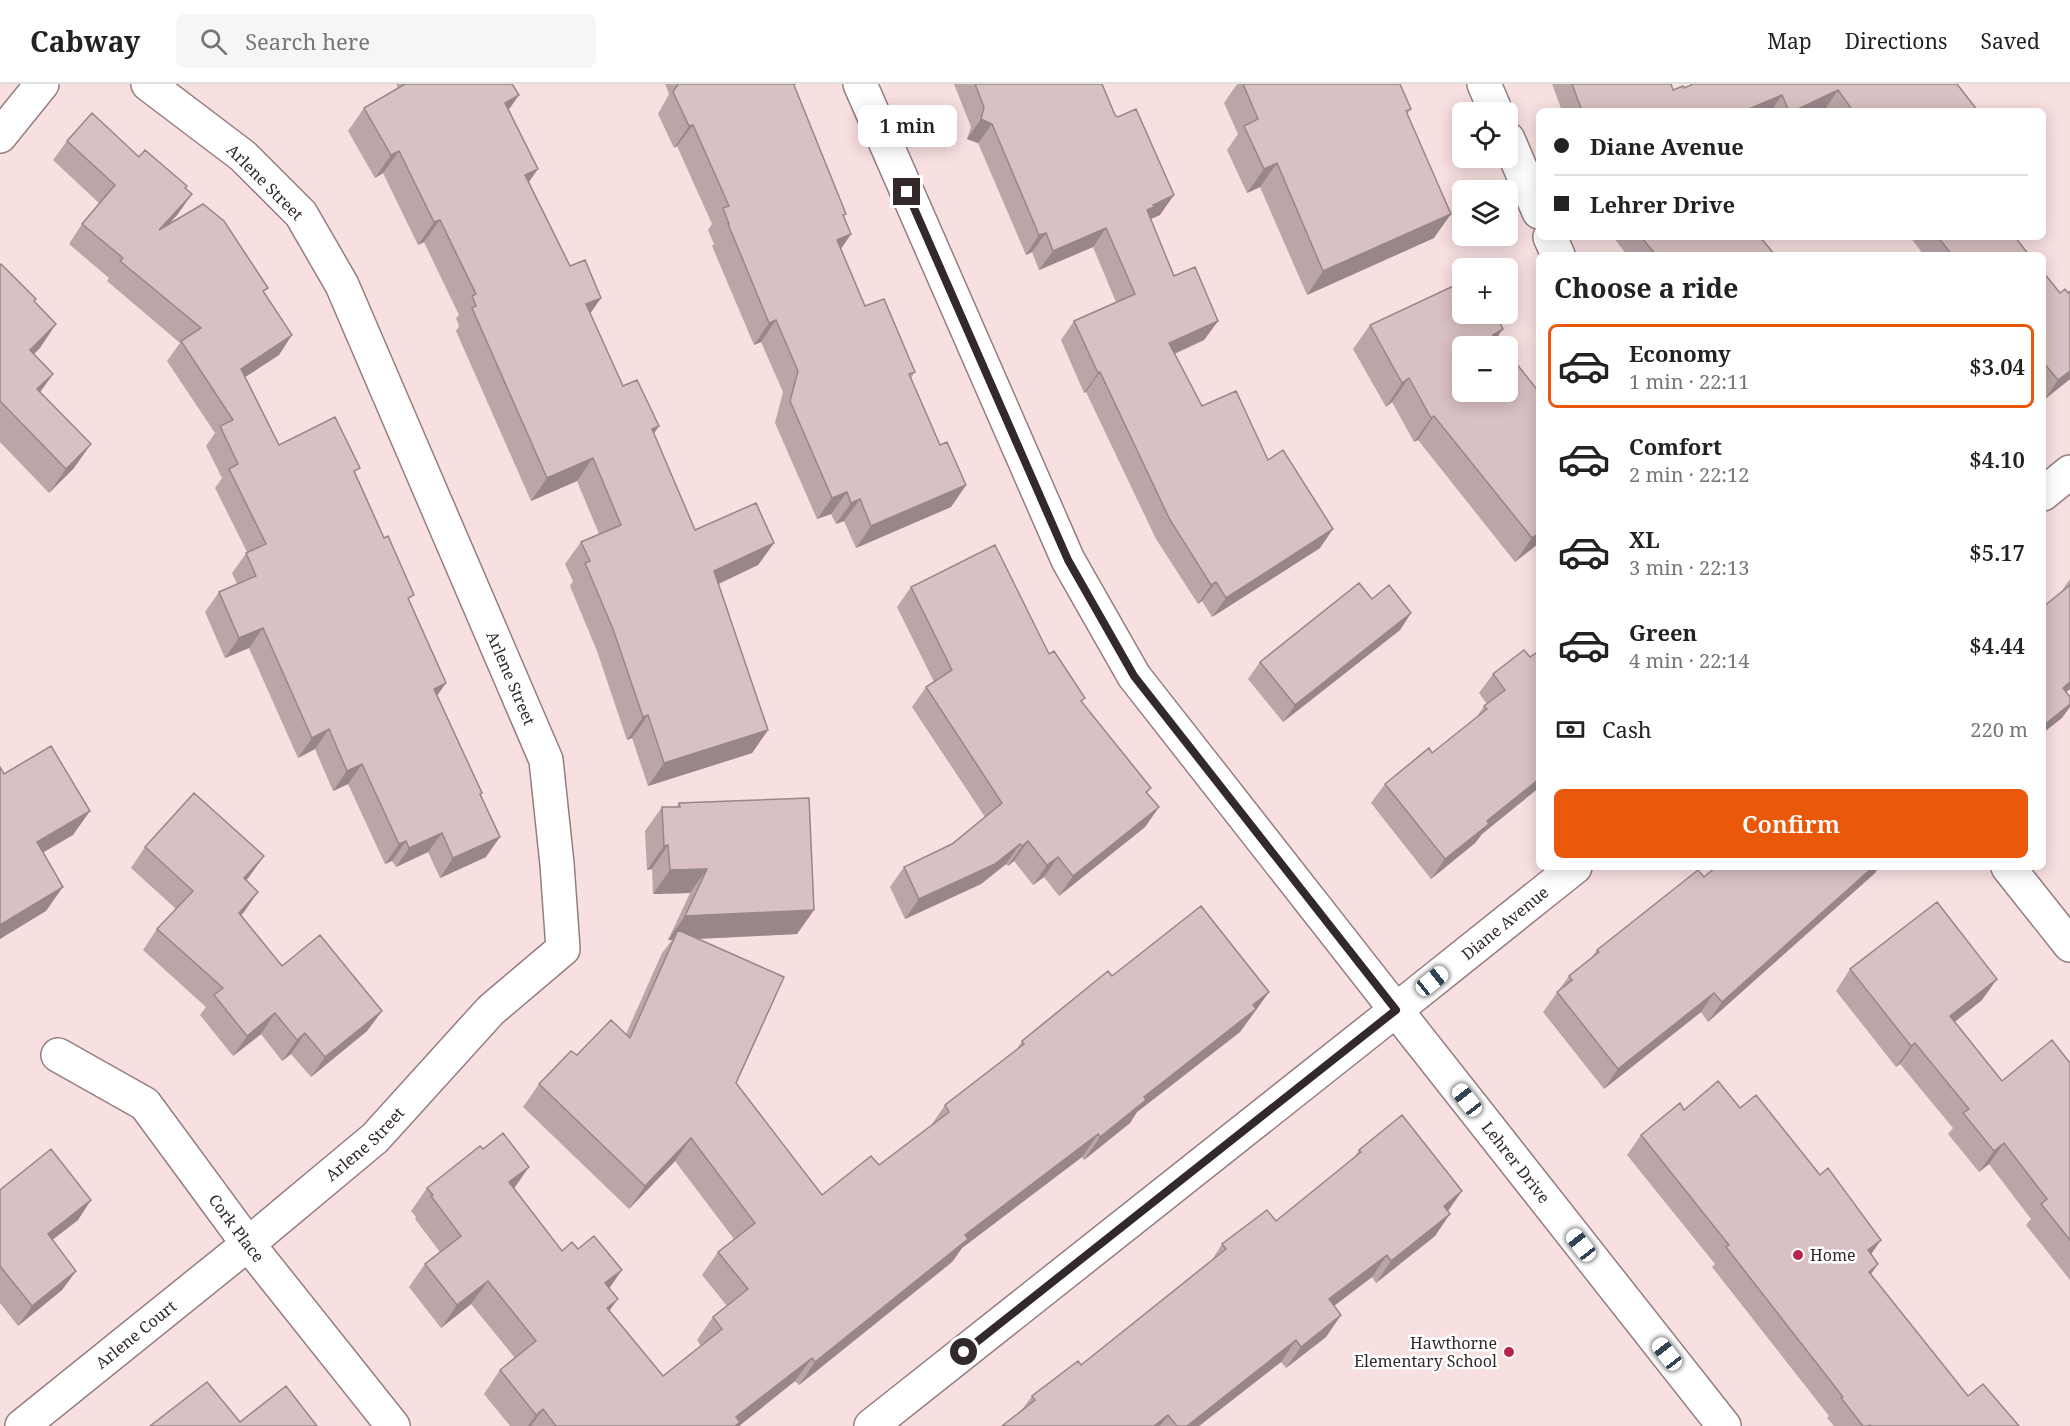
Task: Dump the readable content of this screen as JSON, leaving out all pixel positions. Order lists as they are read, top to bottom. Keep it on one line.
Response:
{"streets":{"street":["Arlene Street","Diane Avenue","Lehrer Drive","Cork Place","Arlene Court"]},"crossings":[["Arlene Street","Cork Place"],["Arlene Street","Arlene Court"],["Diane Avenue","Lehrer Drive"],["Cork Place","Arlene Court"]],"places":["Home","Hawthorne Elementary School"],"page":{"header":"Cabway","search":"Search here","nav":["Map","Directions","Saved"],"map_buttons":["+","−"],"bubble":"1 min","banner":["Diane Avenue","Lehrer Drive"],"heading":"Choose a ride","list":[{"name":"Economy","note":"1 min · 22:11","value":"$3.04"},{"name":"Comfort","note":"2 min · 22:12","value":"$4.10"},{"name":"XL","note":"3 min · 22:13","value":"$5.17"},{"name":"Green","note":"4 min · 22:14","value":"$4.44"}],"pay":["Cash","220 m"],"buttons":"Confirm"}}
